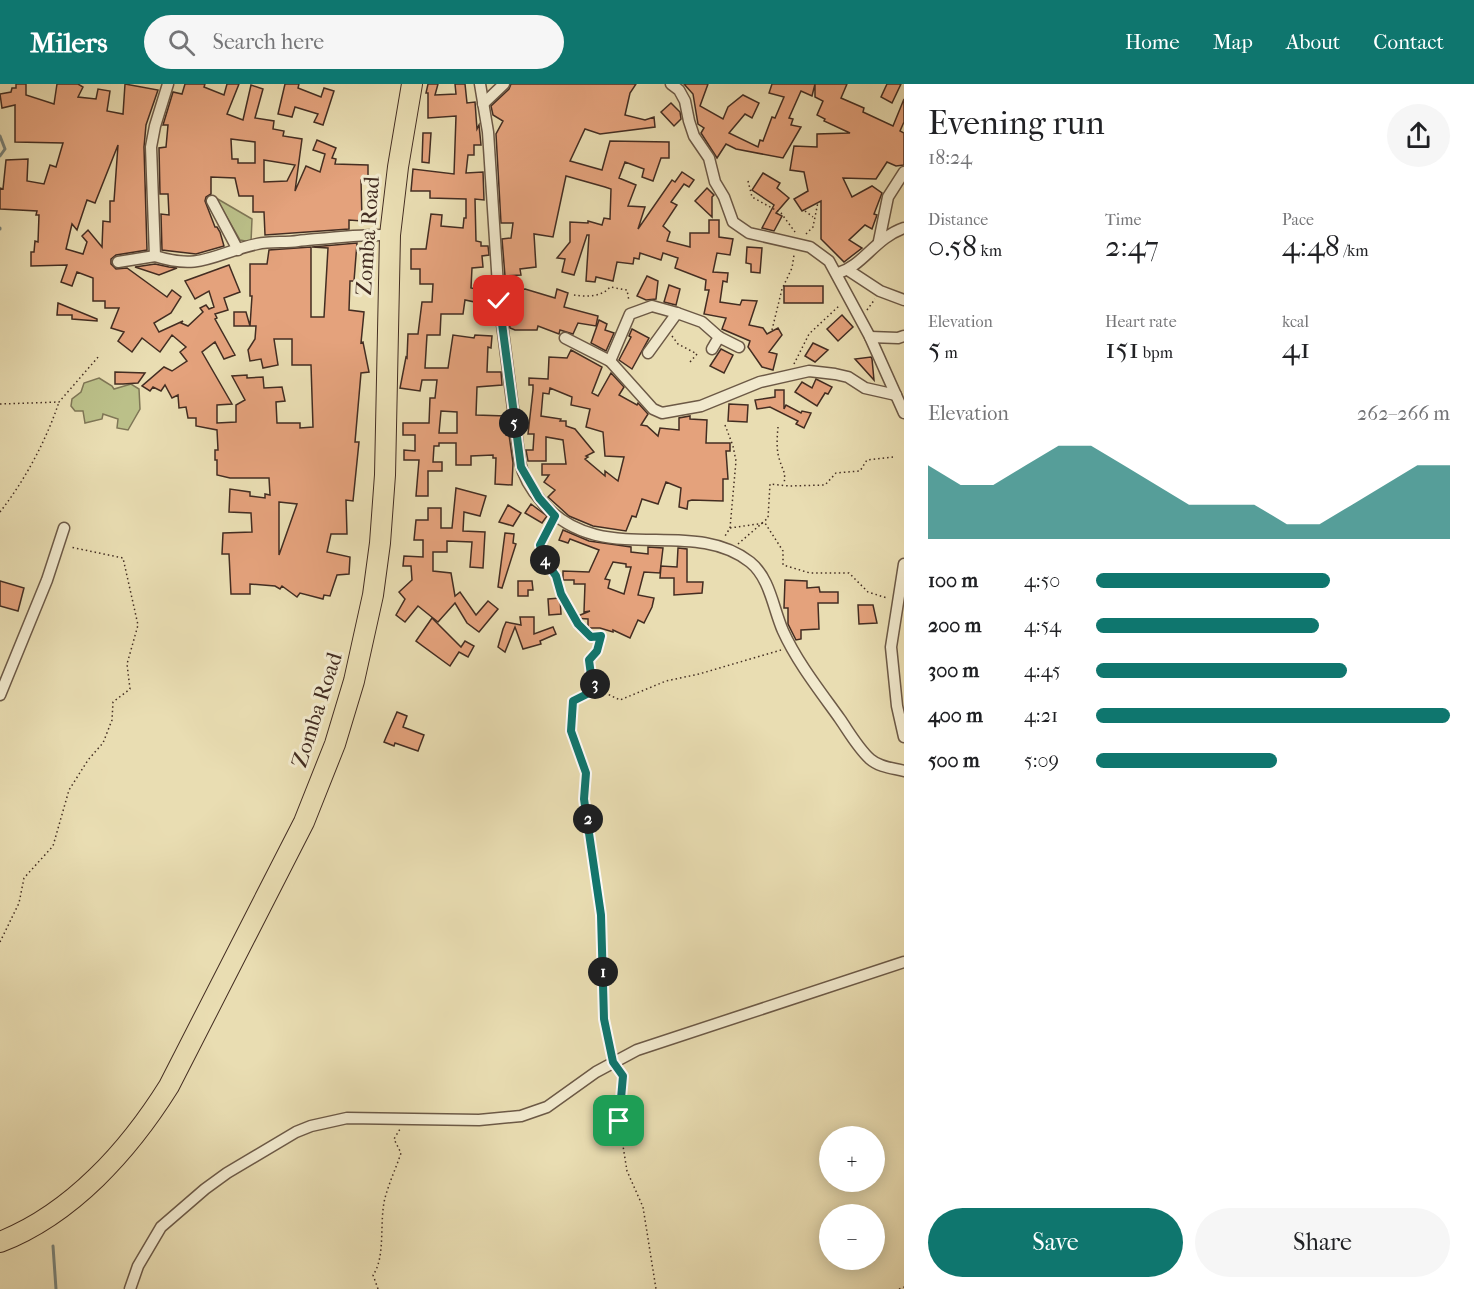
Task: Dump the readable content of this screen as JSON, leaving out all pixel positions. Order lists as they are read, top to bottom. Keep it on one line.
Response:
{"streets":{"highway":["Zomba Road"]},"page":{"header":"Milers","search":"Search here","nav":["Home","Map","About","Contact"],"heading":["Evening run","18:24"],"stats":[["Distance","0.58 km"],["Time","2:47"],["Pace","4:48 /km"],["Elevation","5 m"],["Heart rate","151 bpm"],["kcal","41"]],"chart":["Elevation","262–266 m"],"pins":["5","4","3","2","1"],"list":[{"name":"100 m","note":"4:50"},{"name":"200 m","note":"4:54"},{"name":"300 m","note":"4:45"},{"name":"400 m","note":"4:21"},{"name":"500 m","note":"5:09"}],"map_buttons":["+","−"],"buttons":["Save","Share"]}}
